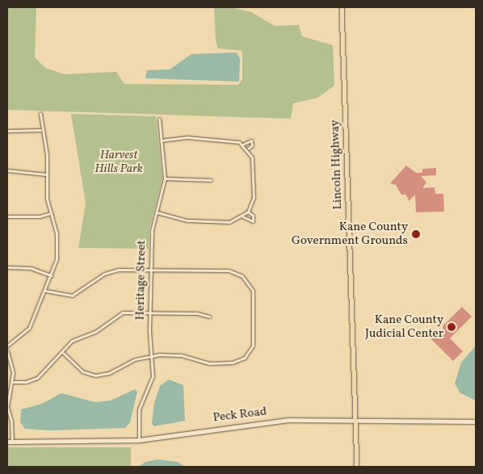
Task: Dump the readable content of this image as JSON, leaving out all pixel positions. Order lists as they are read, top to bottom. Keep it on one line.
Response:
{"streets":{"main road":["Lincoln Highway"],"street":["Heritage Street","Peck Road"]},"crossings":[["Lincoln Highway","Peck Road"],["Heritage Street","Peck Road"]],"parks":["Harvest Hills Park"],"places":["Kane County Government Grounds","Kane County Judicial Center"]}
